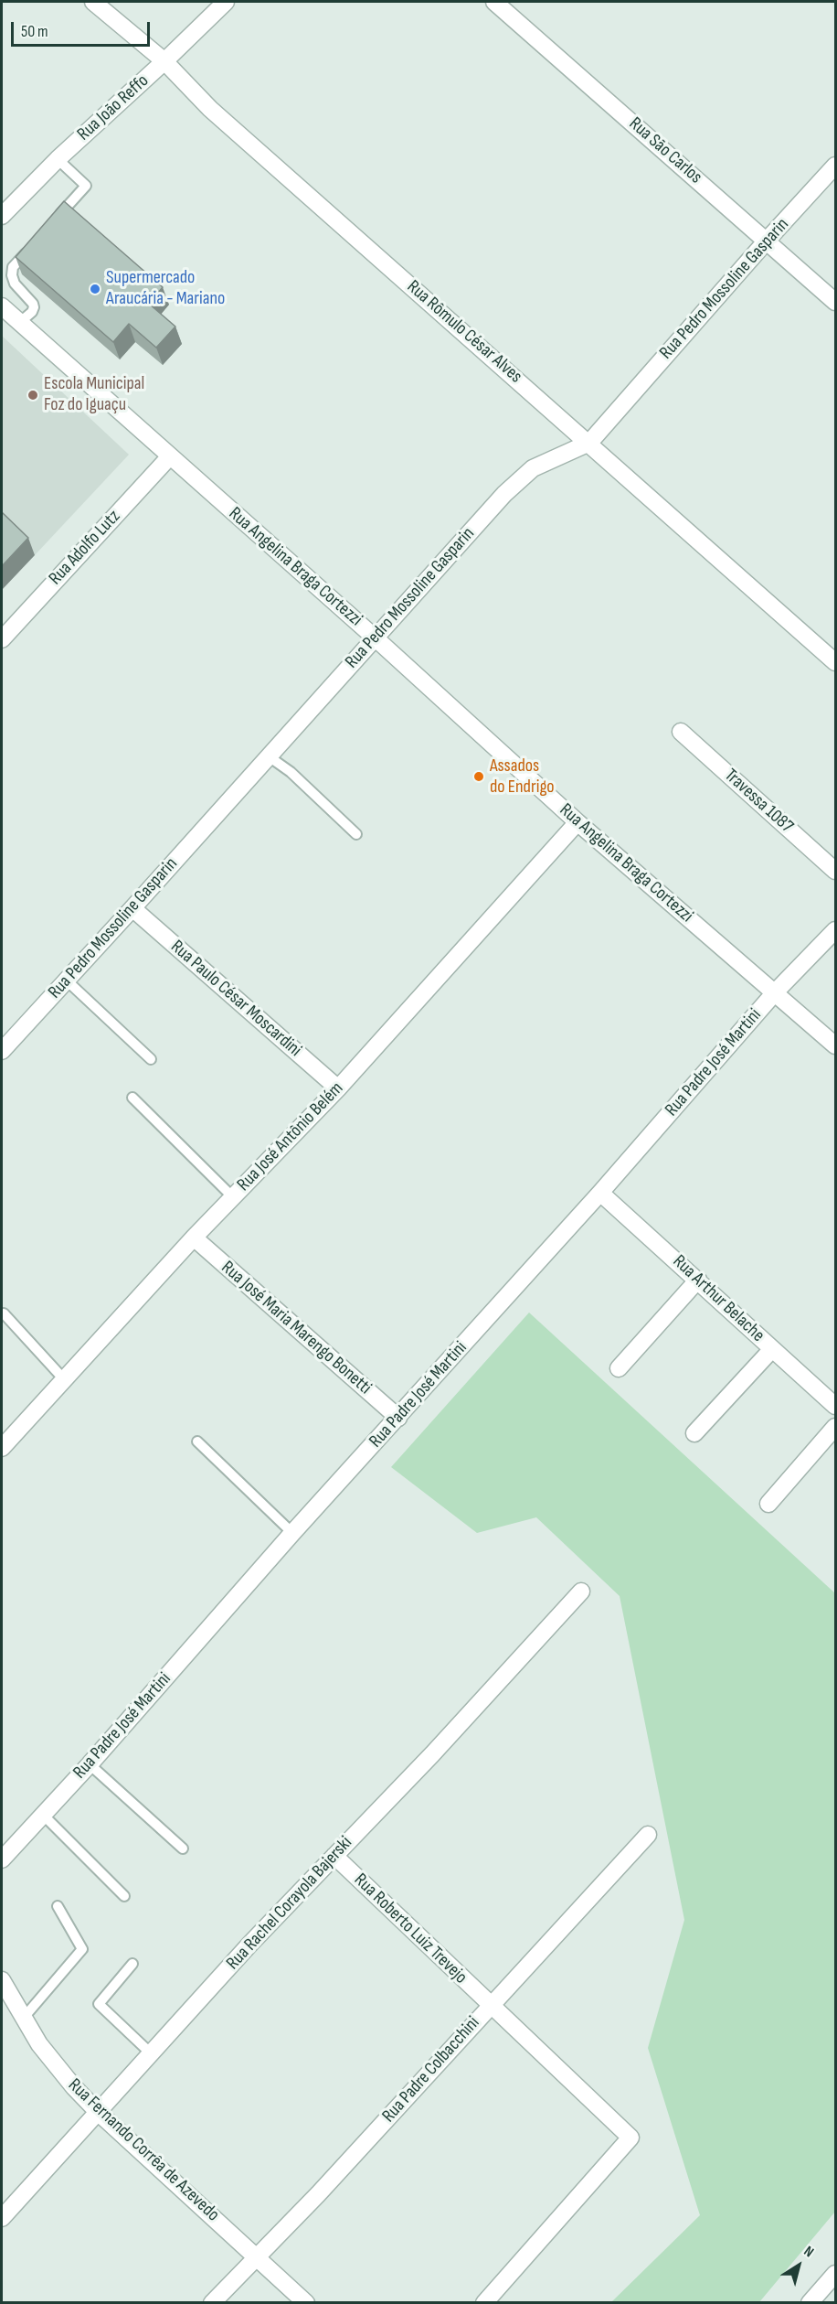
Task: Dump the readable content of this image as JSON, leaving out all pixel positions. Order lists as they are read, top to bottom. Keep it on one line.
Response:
{"streets":{"street":["Rua João Reffo","Rua São Carlos","Rua Pedro Mossoline Gasparin","Rua Rômulo César Alves","Rua Adolfo Lutz","Rua Angelina Braga Cortezzi","Travessa 1087","Rua Paulo César Moscardini","Rua Padre José Martini","Rua José Antônio Belém","Rua Arthur Belache","Rua José Maria Marengo Bonetti","Rua Rachel Corayola Bajerski","Rua Roberto Luiz Trevejo","Rua Padre Colbacchini","Rua Fernando Corrêa de Azevedo"]},"crossings":[["Rua João Reffo","Rua Rômulo César Alves"],["Rua São Carlos","Rua Pedro Mossoline Gasparin"],["Rua Pedro Mossoline Gasparin","Rua Rômulo César Alves"],["Rua Pedro Mossoline Gasparin","Rua Angelina Braga Cortezzi"],["Rua Pedro Mossoline Gasparin","Rua Paulo César Moscardini"],["Rua Adolfo Lutz","Rua Angelina Braga Cortezzi"],["Rua Angelina Braga Cortezzi","Rua Padre José Martini"],["Rua Angelina Braga Cortezzi","Rua José Antônio Belém"],["Rua Paulo César Moscardini","Rua José Antônio Belém"],["Rua Padre José Martini","Rua Arthur Belache"],["Rua Padre José Martini","Rua José Maria Marengo Bonetti"],["Rua José Antônio Belém","Rua José Maria Marengo Bonetti"],["Rua Rachel Corayola Bajerski","Rua Roberto Luiz Trevejo"],["Rua Rachel Corayola Bajerski","Rua Fernando Corrêa de Azevedo"],["Rua Roberto Luiz Trevejo","Rua Padre Colbacchini"],["Rua Padre Colbacchini","Rua Fernando Corrêa de Azevedo"]],"places":["Supermercado Araucária - Mariano","Escola Municipal Foz do Iguaçu","Assados do Endrigo"],"scale_bar":"50 m","north":"top right"}
